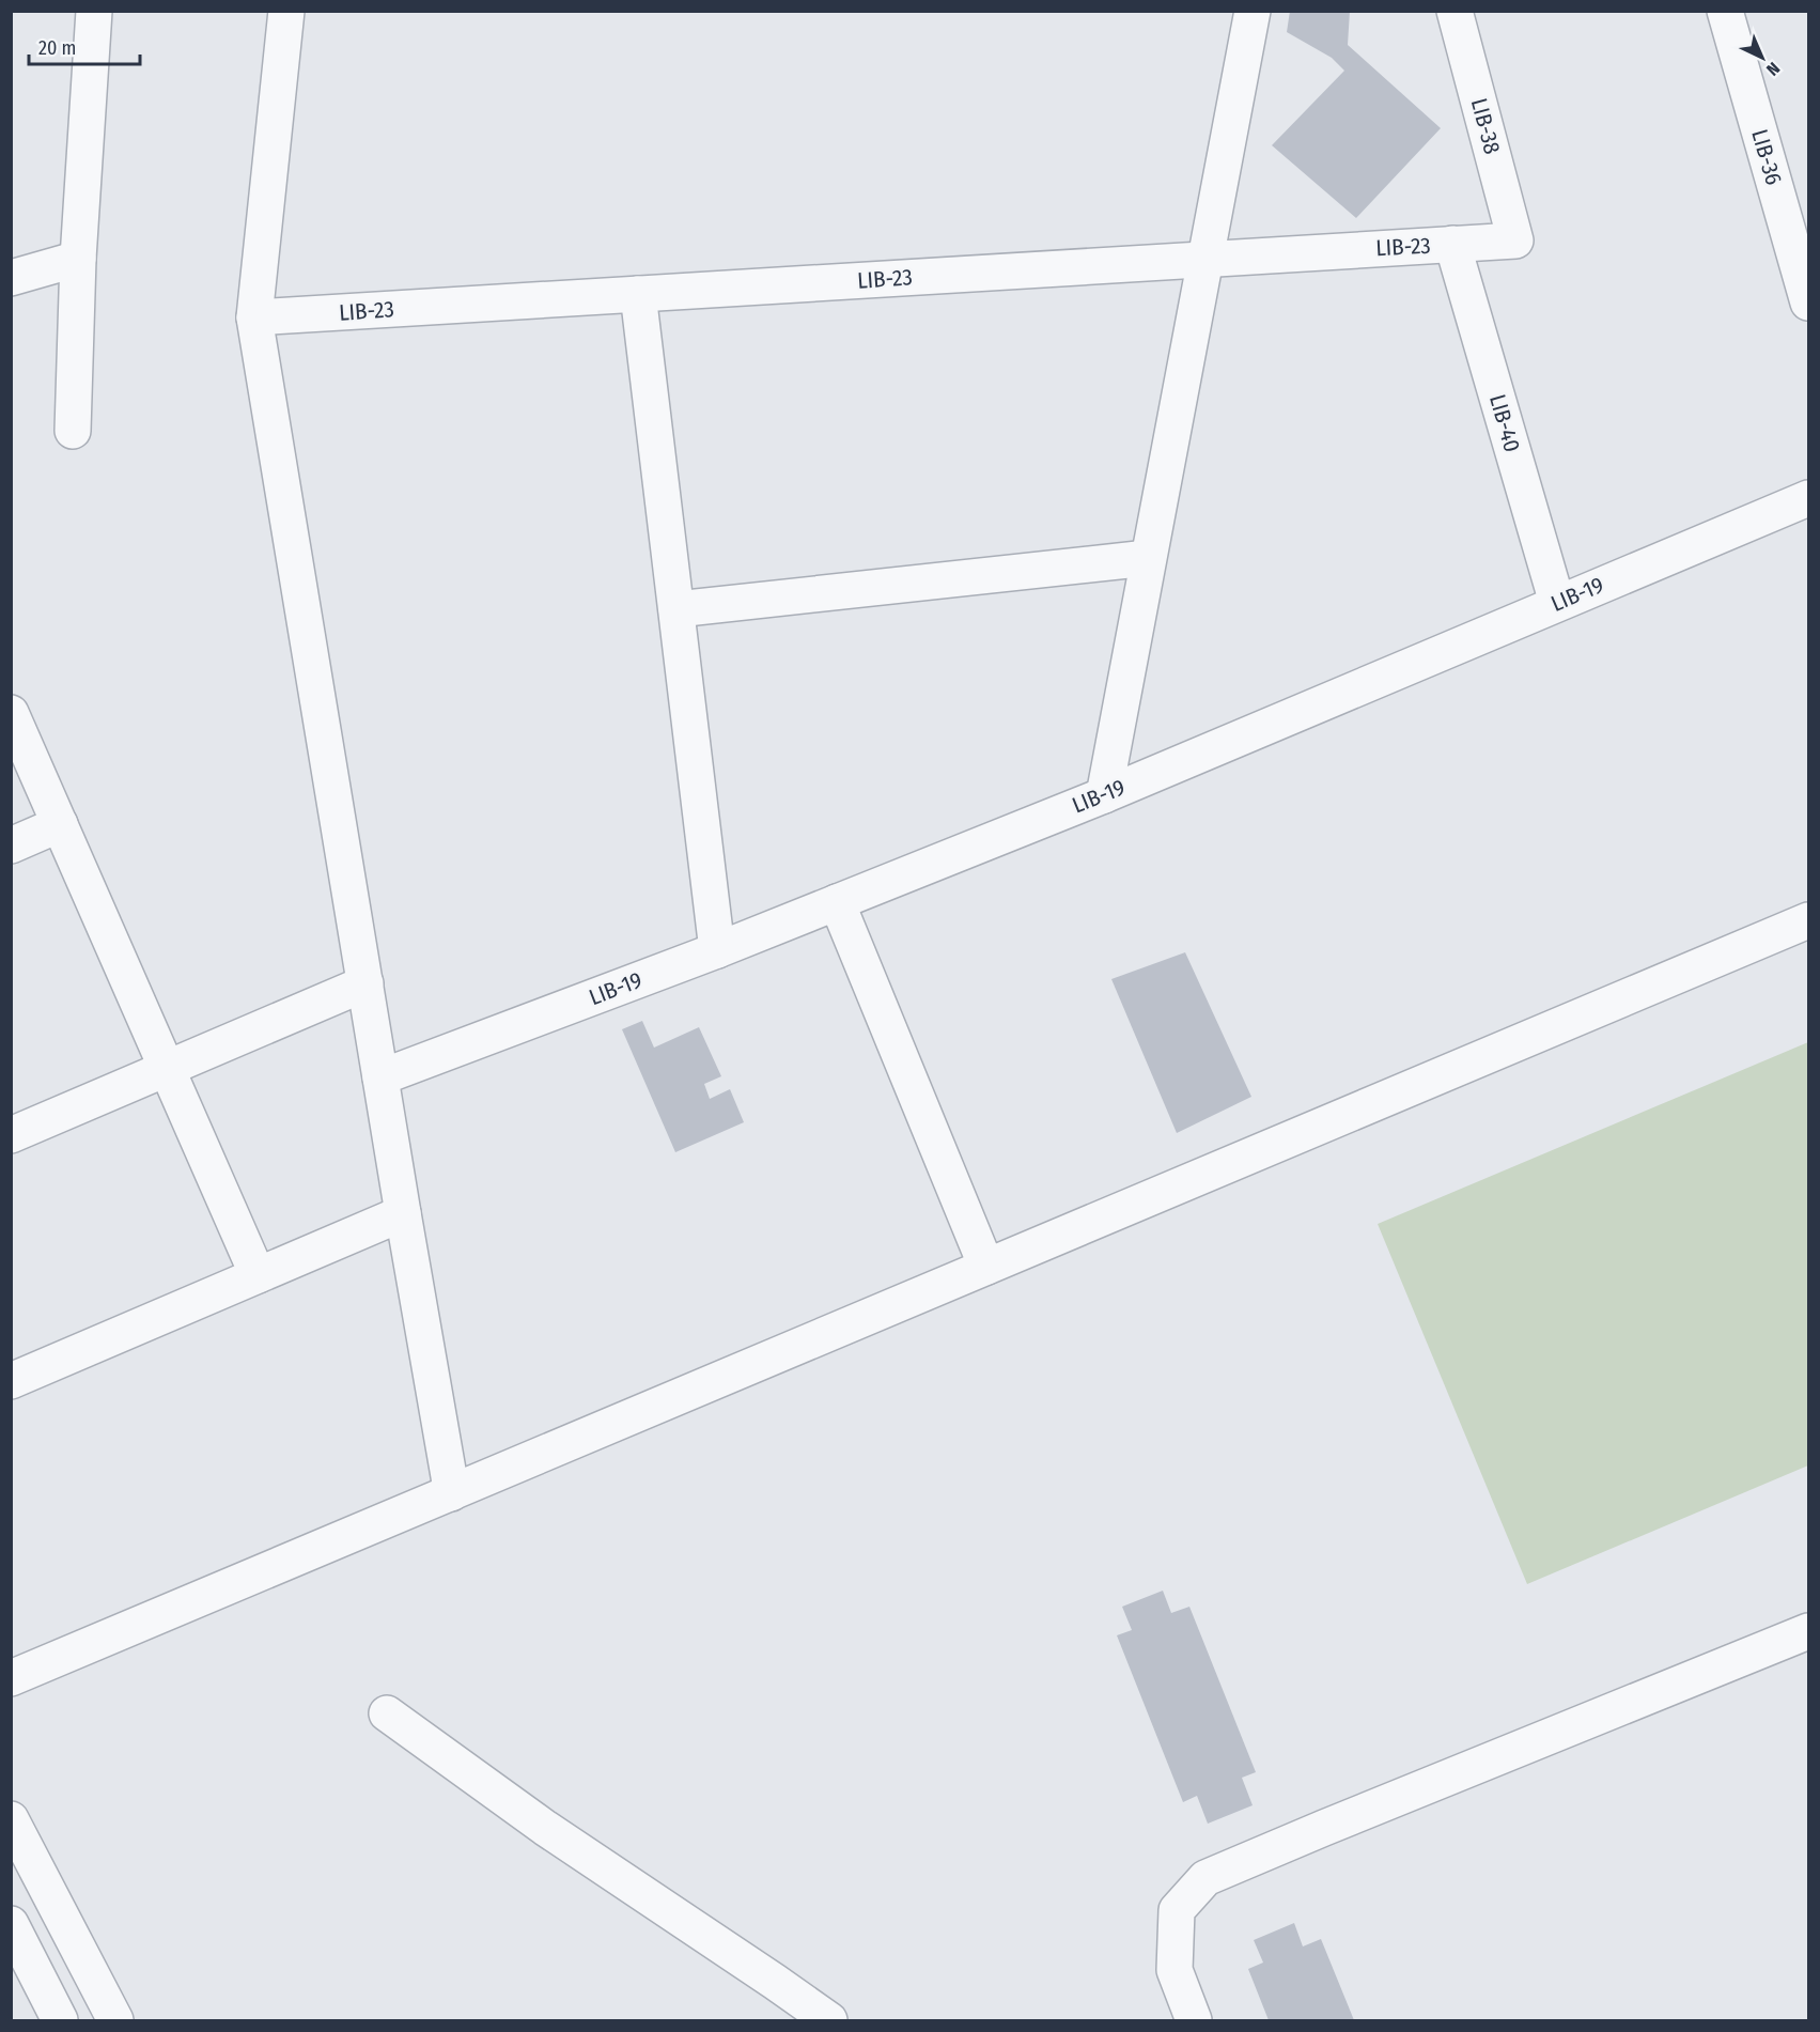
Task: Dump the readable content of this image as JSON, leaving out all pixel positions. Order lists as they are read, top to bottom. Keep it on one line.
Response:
{"streets":{"street":["LIB-38","LIB-36","LIB-23","LIB-40","LIB-19"]},"crossings":[["LIB-38","LIB-23"],["LIB-23","LIB-40"],["LIB-40","LIB-19"]],"scale_bar":"20 m","north":"bottom right"}
